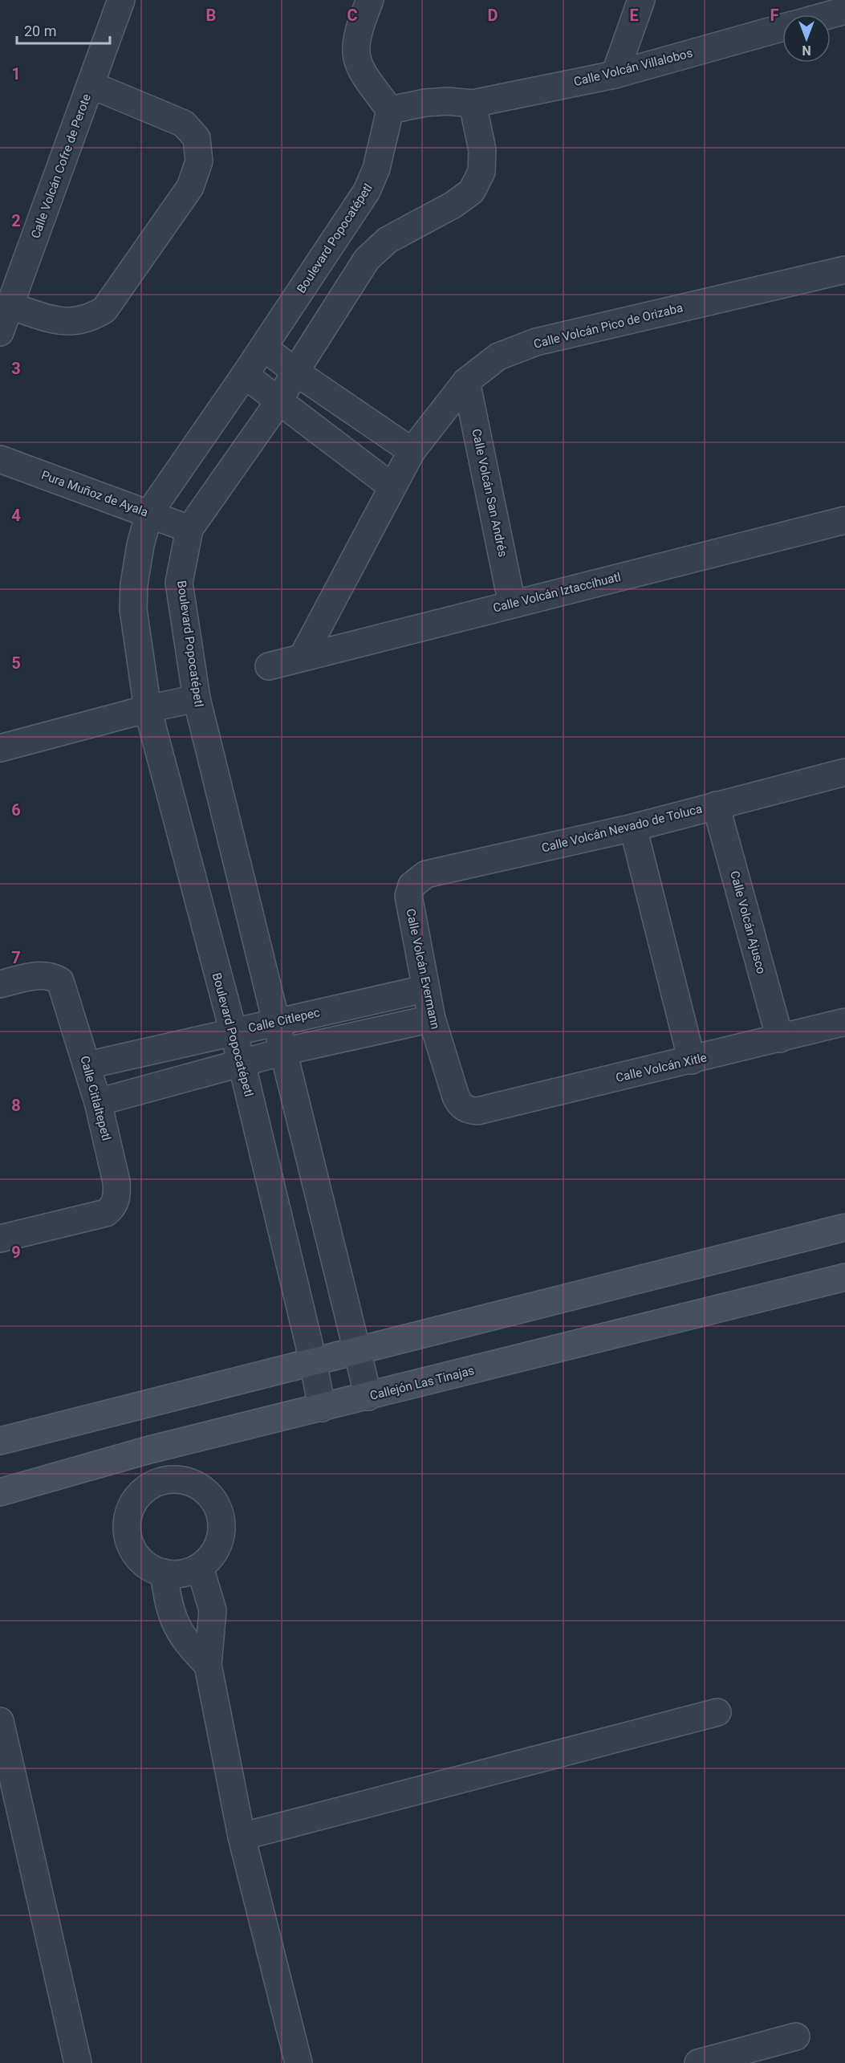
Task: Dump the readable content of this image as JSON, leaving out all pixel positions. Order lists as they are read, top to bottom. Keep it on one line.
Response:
{"streets":{"main road":["Callejón Las Tinajas"],"street":["Calle Volcán Villalobos","Calle Volcán Cofre de Perote","Boulevard Popocatépetl","Calle Volcán Pico de Orizaba","Calle Volcán San Andrés","Pura Muñoz de Ayala","Calle Volcán Iztaccihuatl","Calle Volcán Nevado de Toluca","Calle Volcán Ajusco","Calle Volcán Evermann","Calle Citlepec","Calle Volcán Xitle","Calle Citlaltepetl"]},"crossings":[["Calle Volcán Villalobos","Boulevard Popocatépetl"],["Boulevard Popocatépetl","Pura Muñoz de Ayala"],["Boulevard Popocatépetl","Calle Citlepec"],["Boulevard Popocatépetl","Callejón Las Tinajas"],["Calle Volcán Pico de Orizaba","Calle Volcán San Andrés"],["Calle Volcán Pico de Orizaba","Calle Volcán Iztaccihuatl"],["Calle Volcán San Andrés","Calle Volcán Iztaccihuatl"],["Calle Volcán Nevado de Toluca","Calle Volcán Ajusco"],["Calle Volcán Nevado de Toluca","Calle Volcán Evermann"],["Calle Volcán Ajusco","Calle Volcán Xitle"],["Calle Volcán Evermann","Calle Citlepec"],["Calle Volcán Evermann","Calle Volcán Xitle"],["Calle Citlepec","Calle Citlaltepetl"]],"scale_bar":"20 m","north":"bottom","grid":{"columns":["B","C","D","E","F"],"rows":["1","2","3","4","5","6","7","8","9"]}}
